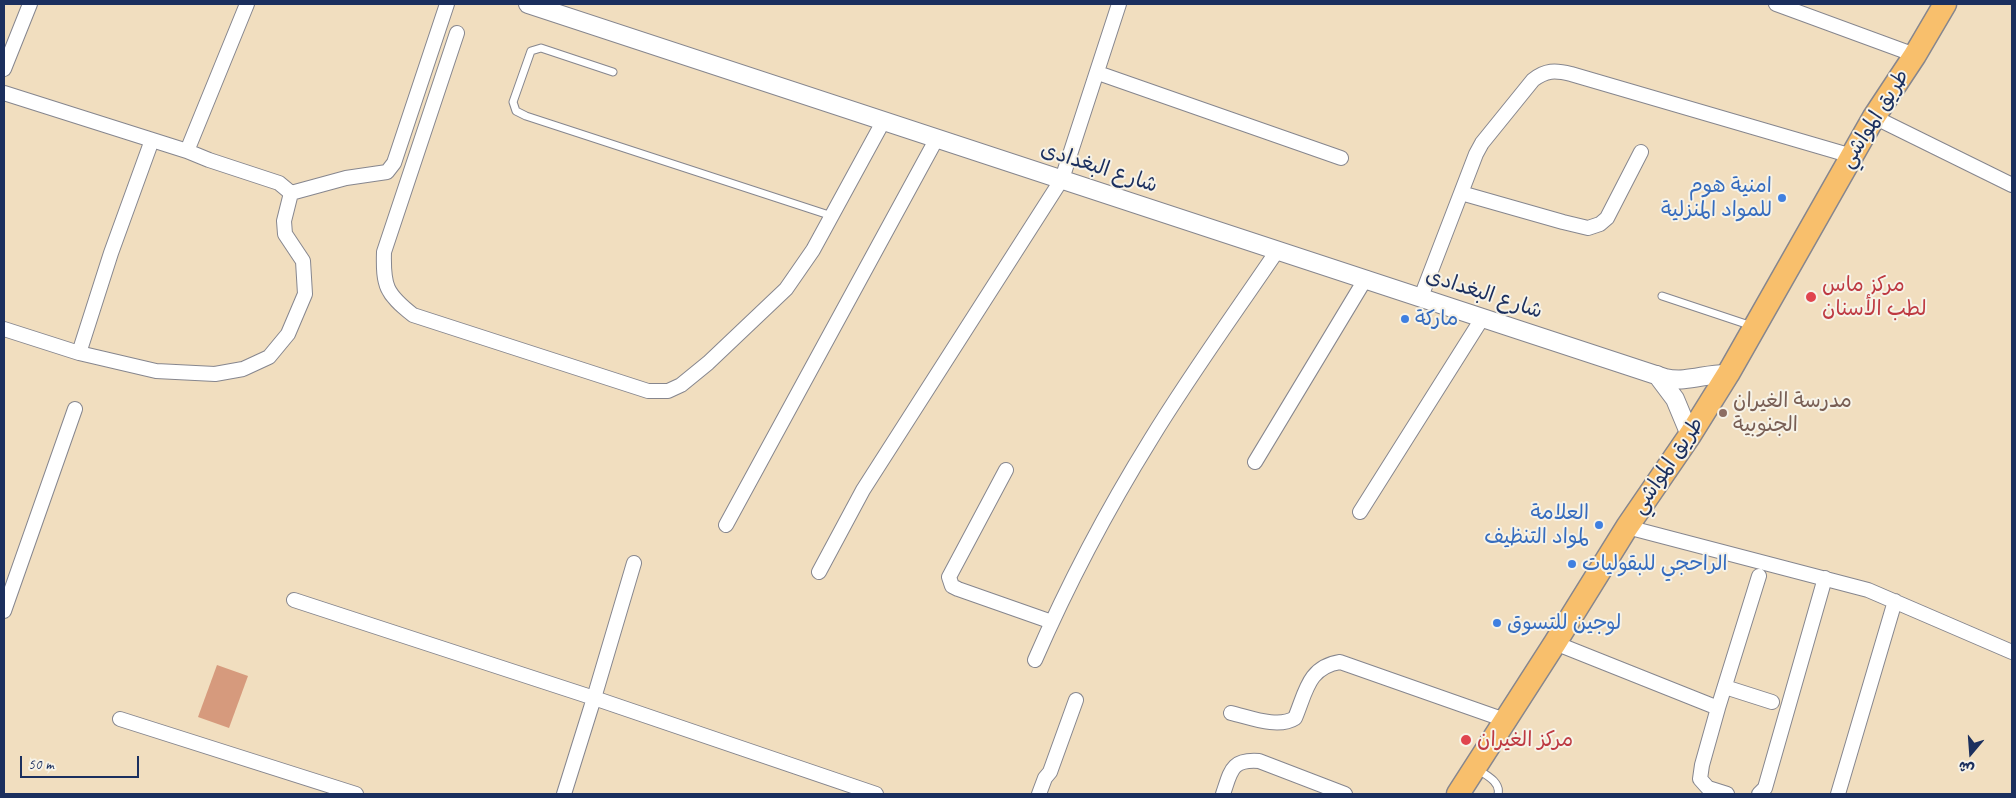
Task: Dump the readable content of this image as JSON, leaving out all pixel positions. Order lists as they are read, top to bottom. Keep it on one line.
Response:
{"streets":{"main road":["طريق المواشي"],"street":["شارع البغدادى"]},"crossings":[["طريق المواشي","شارع البغدادى"]],"places":["امنية هوم للمواد المنزلية","مركز ماس لطب الأسنان","ماركة","مدرسة الغيران الجنوبية","العلامة لمواد التنظيف","الراحجي للبقوليات","لوجين للتسوق","مركز الغيران"],"scale_bar":"50 m","north":"bottom"}
